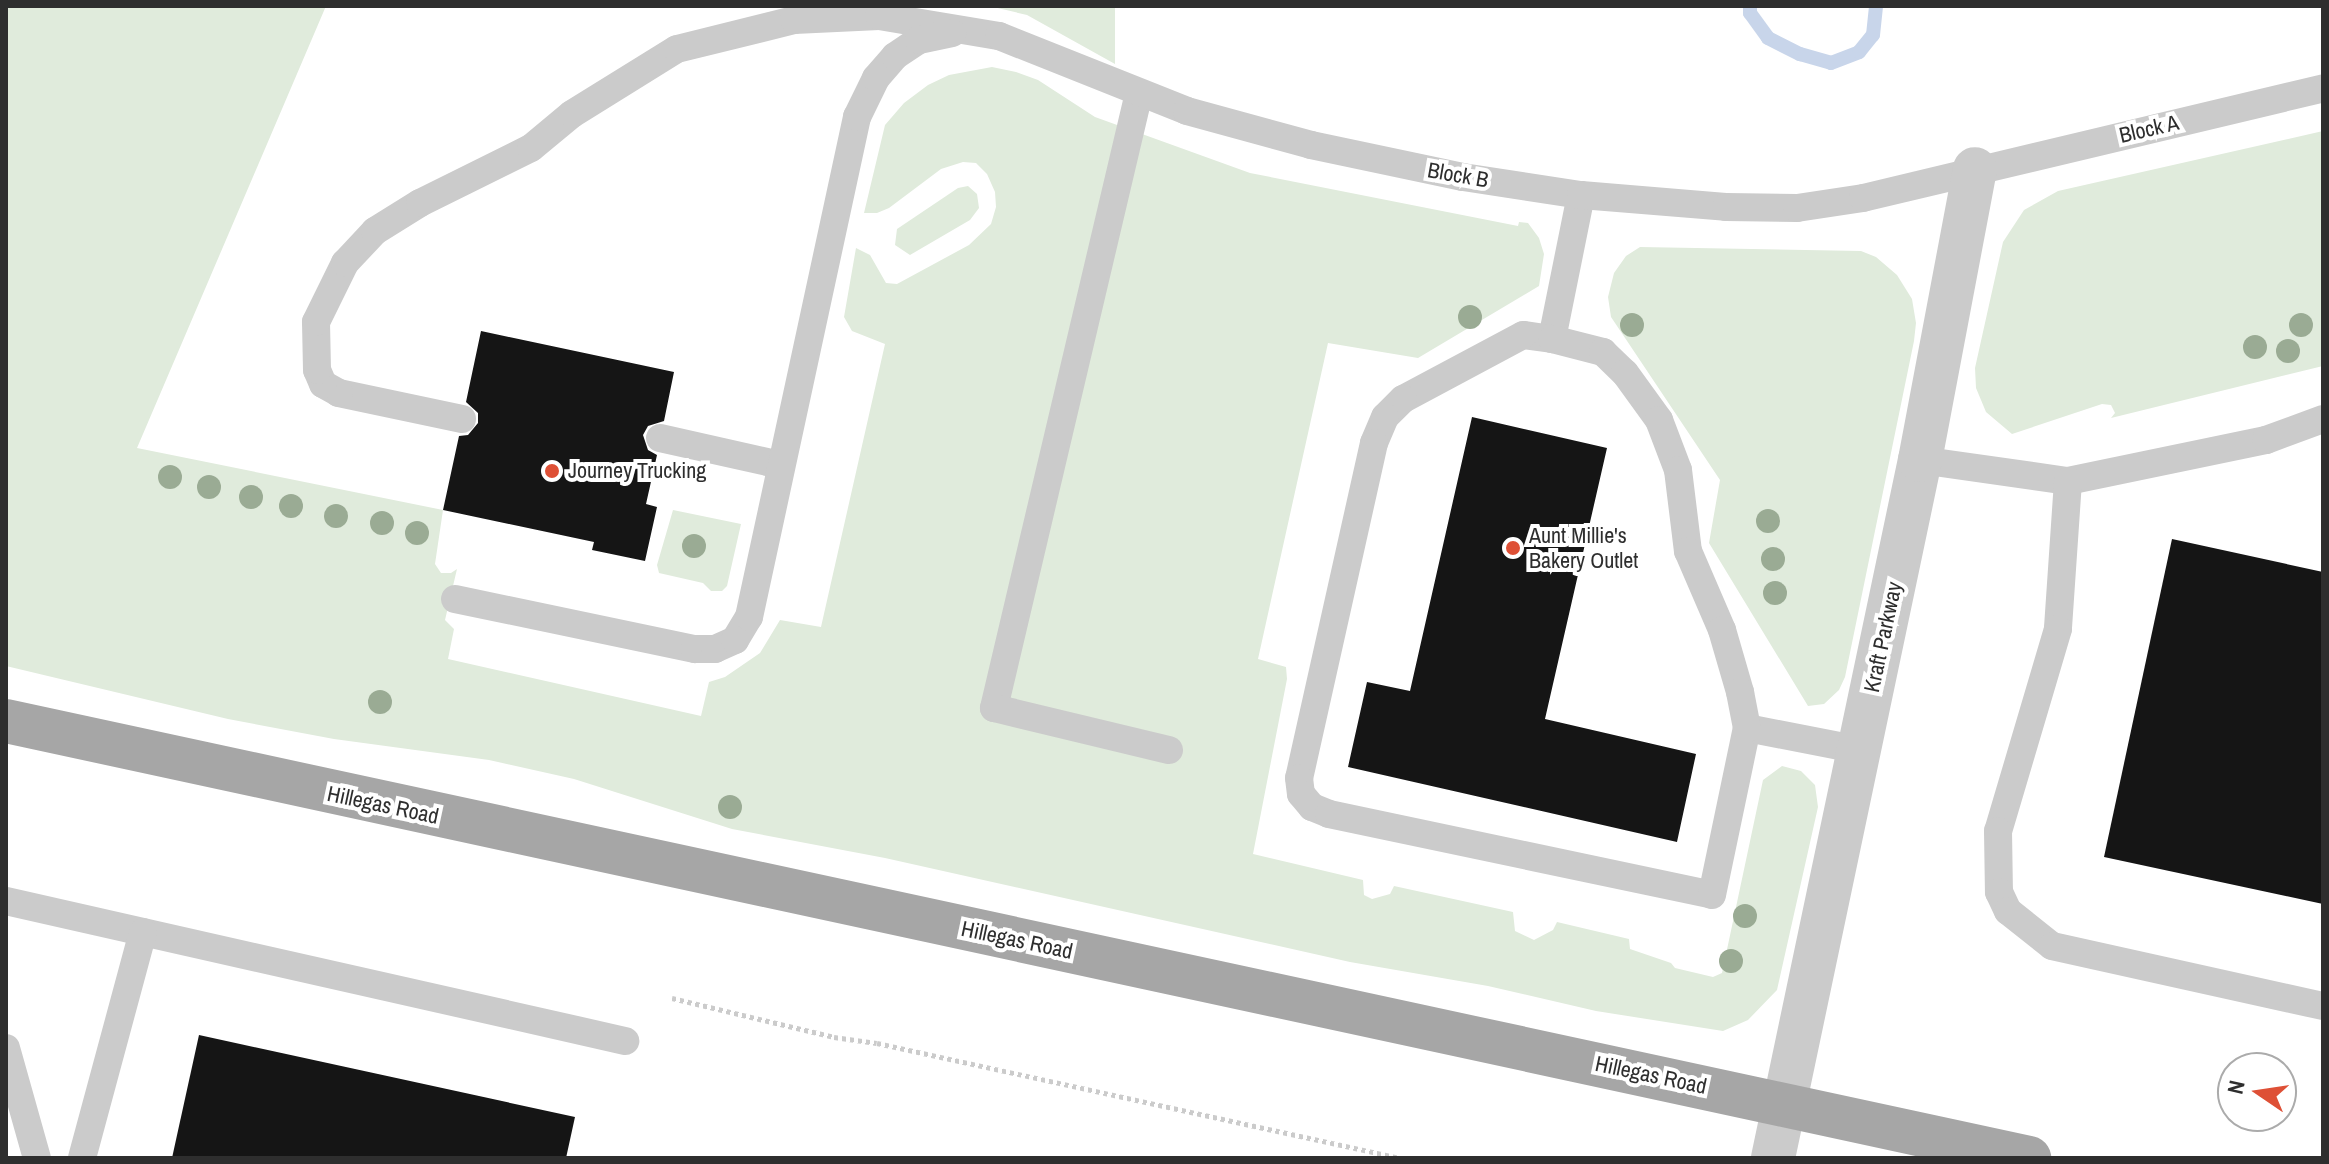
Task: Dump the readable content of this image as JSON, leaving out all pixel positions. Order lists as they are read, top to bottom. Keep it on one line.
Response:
{"streets":{"main road":["Hillegas Road"],"street":["Kraft Parkway"],"lane":["Block A","Block B"]},"crossings":[["Block A","Block B"],["Block A","Kraft Parkway"],["Block B","Kraft Parkway"],["Kraft Parkway","Hillegas Road"]],"places":["Journey Trucking","Aunt Millie's Bakery Outlet"],"north":"left"}
